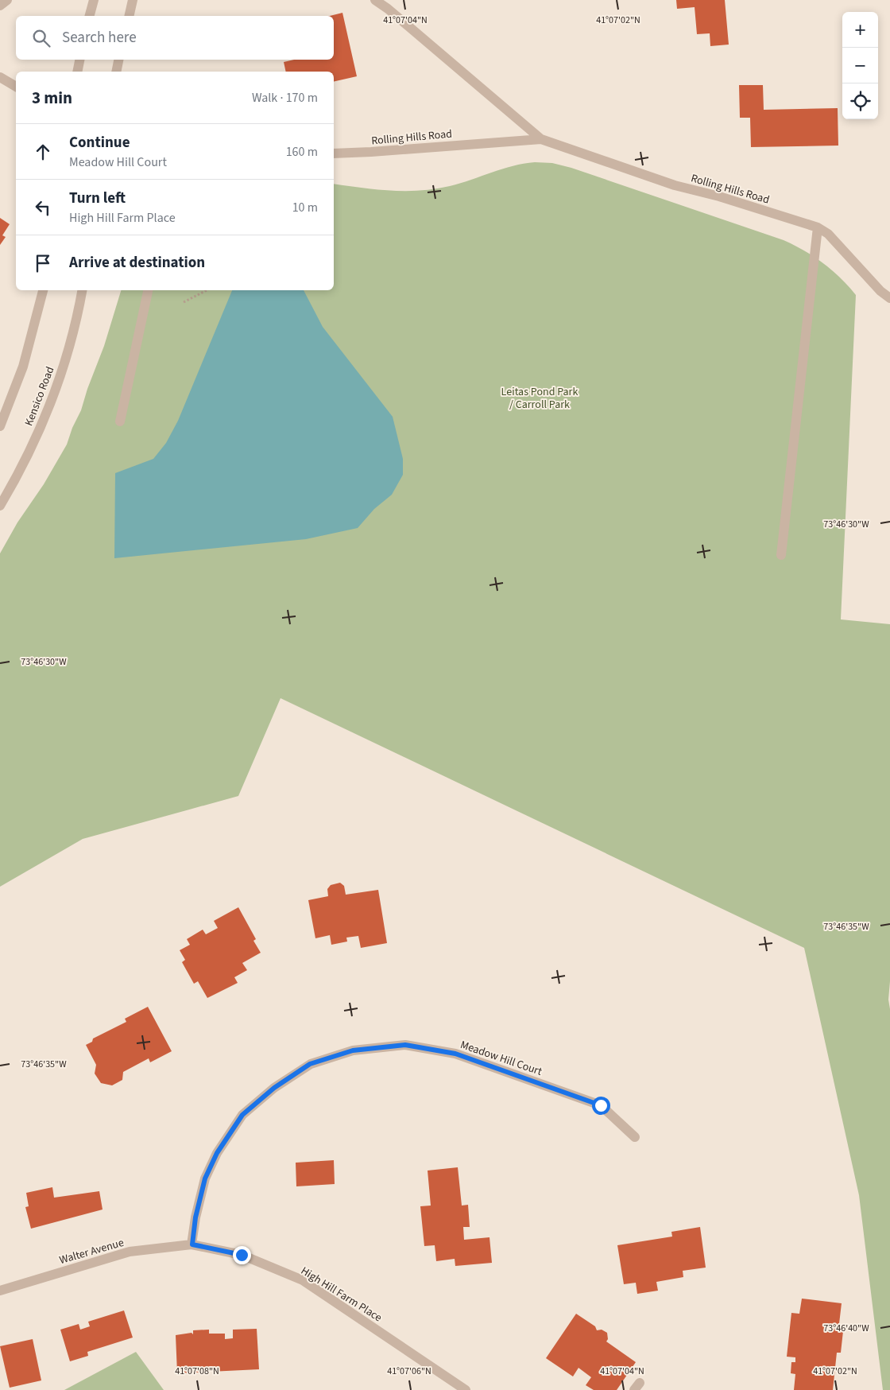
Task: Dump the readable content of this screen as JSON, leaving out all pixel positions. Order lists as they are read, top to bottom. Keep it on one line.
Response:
{"streets":{"street":["Rolling Hills Road","Kensico Road","Meadow Hill Court","Walter Avenue","High Hill Farm Place"]},"crossings":[["Meadow Hill Court","Walter Avenue"],["Meadow Hill Court","High Hill Farm Place"],["Walter Avenue","High Hill Farm Place"]],"parks":["Leitas Pond Park / Carroll Park"],"page":{"map_buttons":["+","−"],"search":"Search here","heading":["3 min","Walk · 170 m"],"list":[["Continue","Meadow Hill Court","160 m"],["Turn left","High Hill Farm Place","10 m"],"Arrive at destination"]},"coordinates":["41°07'04\"N","41°07'02\"N","73°46'30\"W","73°46'35\"W","73°46'40\"W","41°07'08\"N","41°07'06\"N"]}
